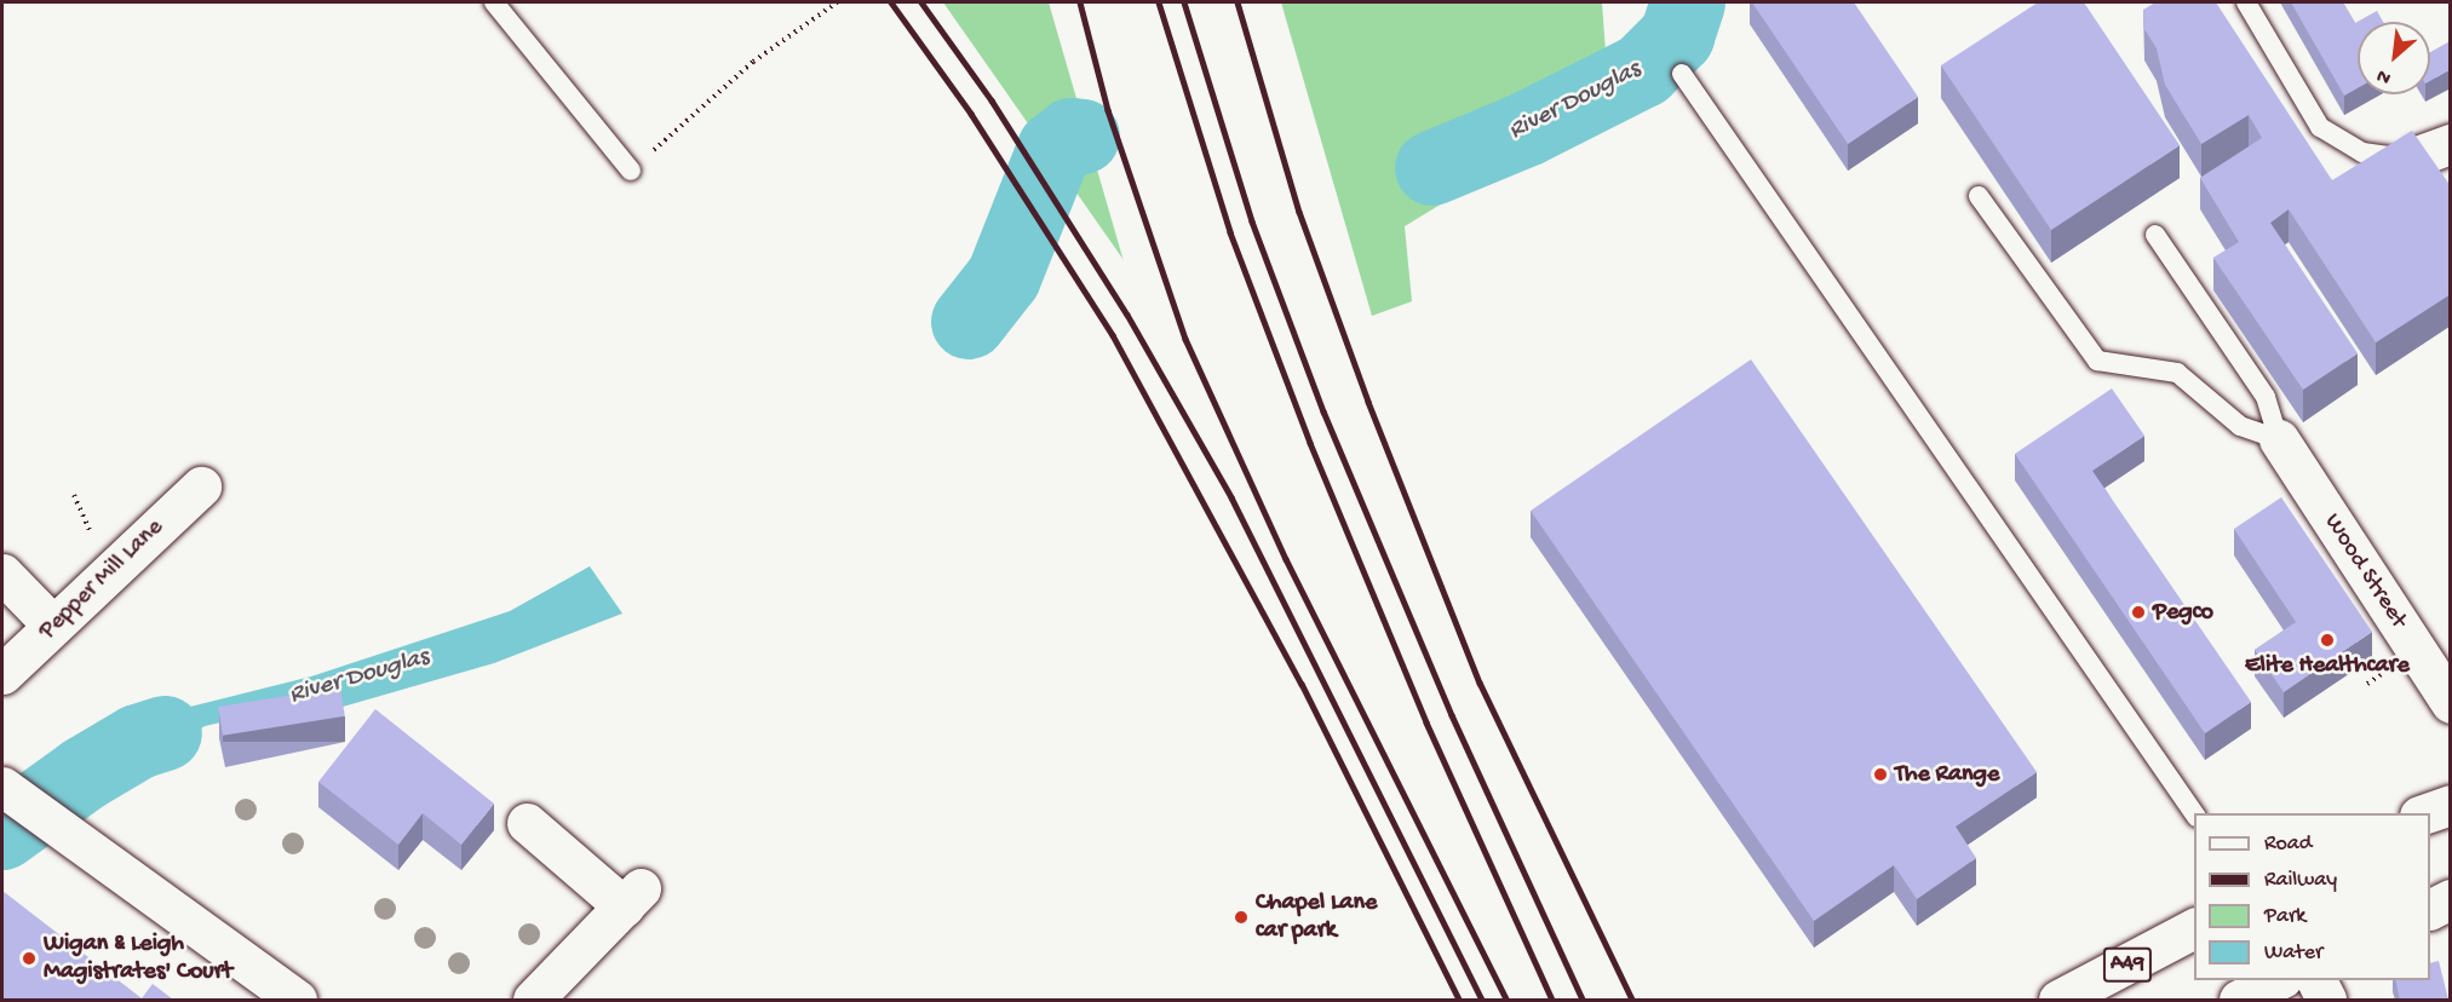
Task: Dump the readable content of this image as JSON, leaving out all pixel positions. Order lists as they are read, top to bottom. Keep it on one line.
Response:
{"streets":{"main road":["Wood Street","Pepper Mill Lane","A49"]},"water":["River Douglas"],"places":["Pegco","Elite Healthcare","The Range","Chapel Lane car park","Wigan & Leigh Magistrates' Court"],"legend":["Road","Railway","Park","Water"],"north":"bottom left"}
